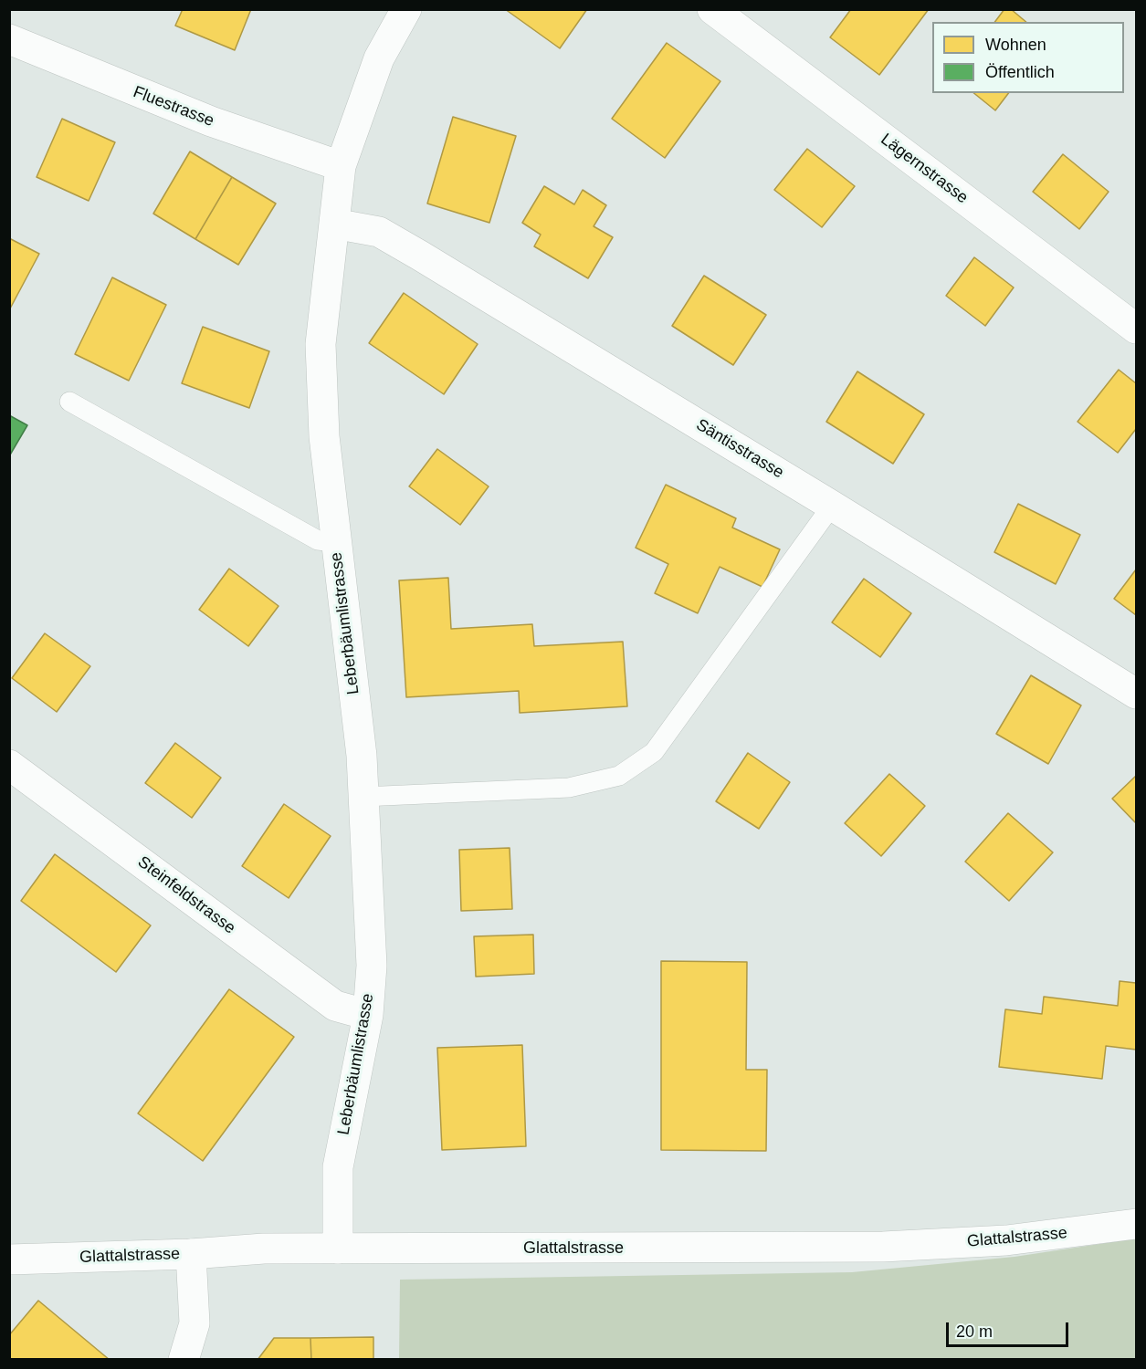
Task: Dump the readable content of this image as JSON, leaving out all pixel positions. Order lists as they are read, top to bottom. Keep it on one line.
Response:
{"streets":{"street":["Fluestrasse","Lägernstrasse","Säntisstrasse","Leberbäumlistrasse","Steinfeldstrasse","Glattalstrasse"]},"crossings":[["Fluestrasse","Leberbäumlistrasse"],["Säntisstrasse","Leberbäumlistrasse"],["Leberbäumlistrasse","Steinfeldstrasse"],["Leberbäumlistrasse","Glattalstrasse"]],"legend":["Wohnen","Öffentlich"],"scale_bar":"20 m"}
